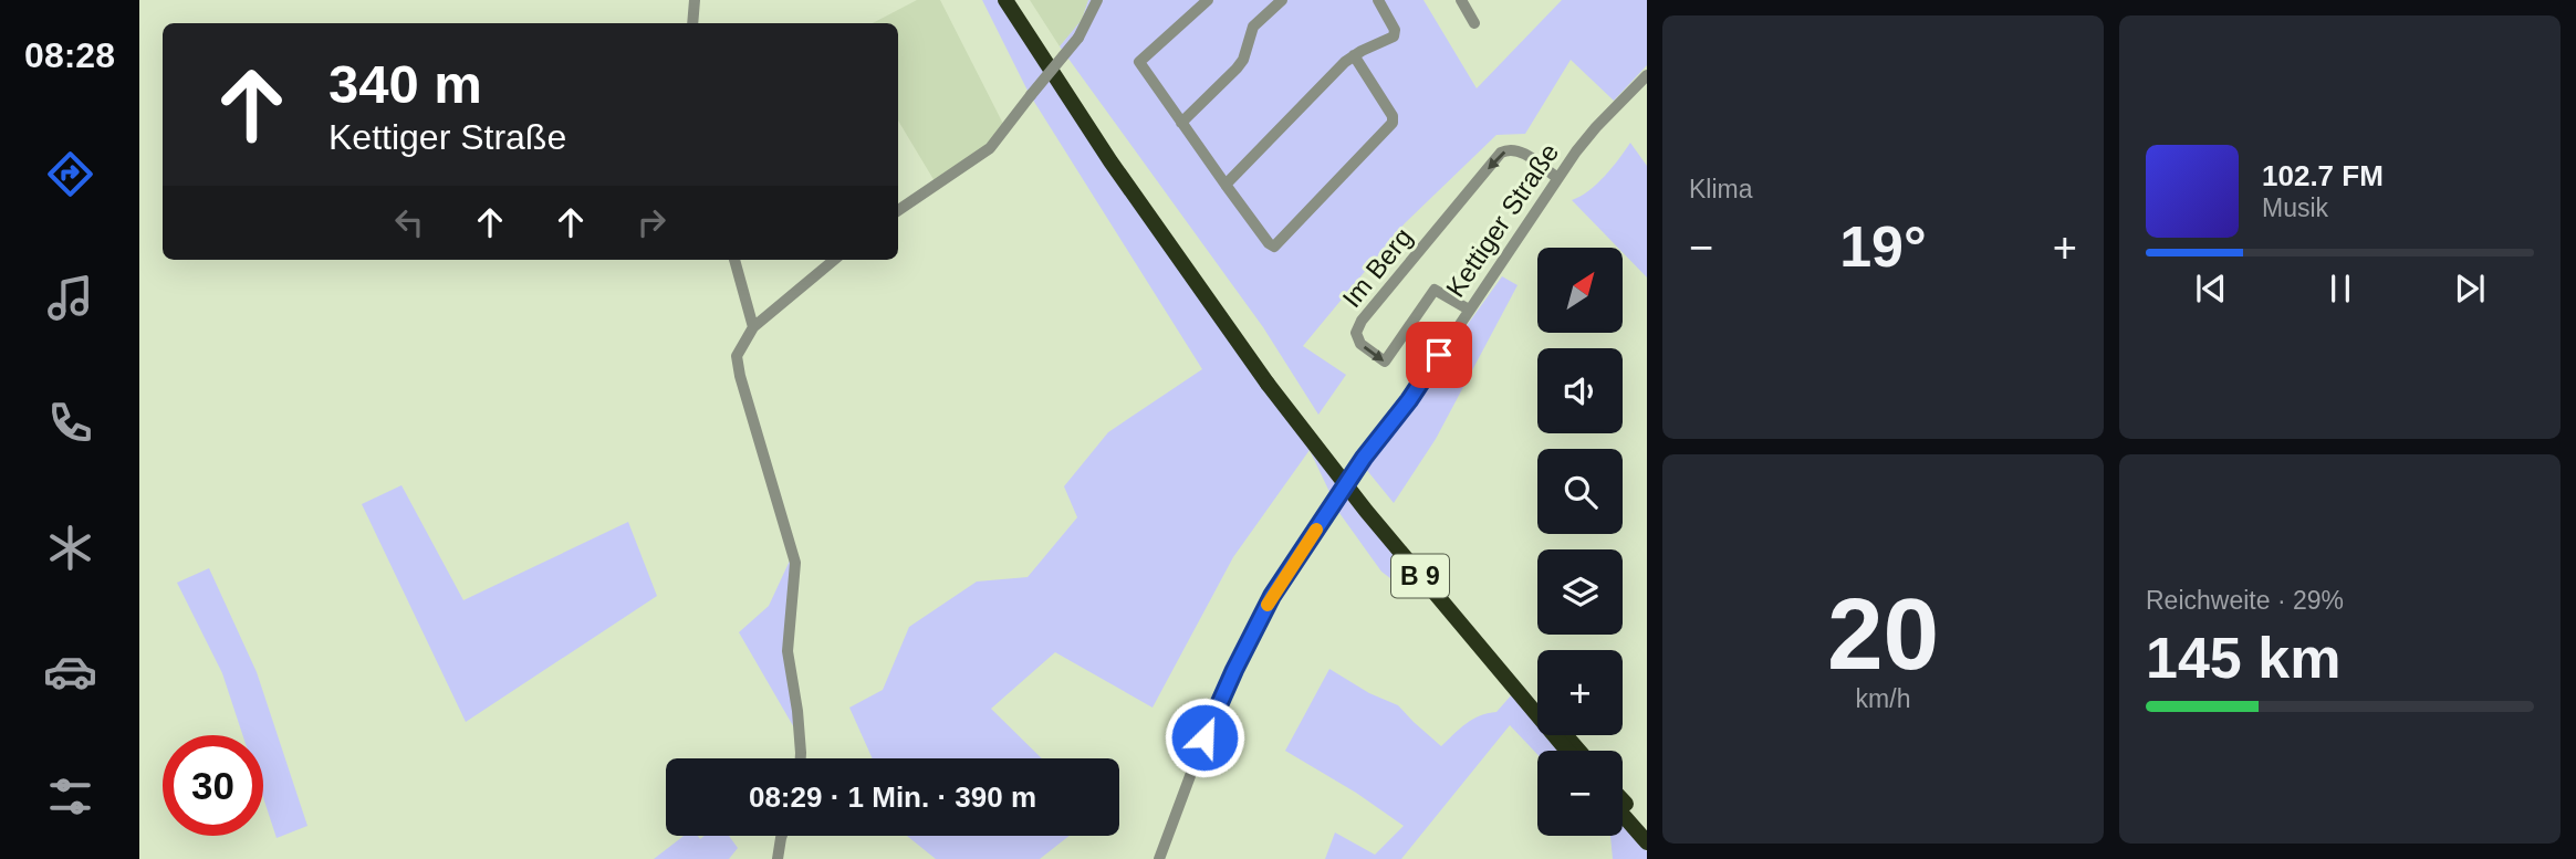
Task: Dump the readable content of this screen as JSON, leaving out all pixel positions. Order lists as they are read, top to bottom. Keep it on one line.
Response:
{"streets":{"highway":["B 9"],"street":["Kettiger Straße","Im Berg"]},"crossings":[["Kettiger Straße","Im Berg"]],"north":"top right","page":{"tabs":"08:28","tile":["Klima",["20","km/h"],["Reichweite · 29%","145 km"]],"turn":["340 m","Kettiger Straße"],"song":["102.7 FM","Musik"],"heat":["−","19°","+"],"map_buttons":["+","−"],"limit":"30","trip":"08:29 · 1 Min. · 390 m"}}
